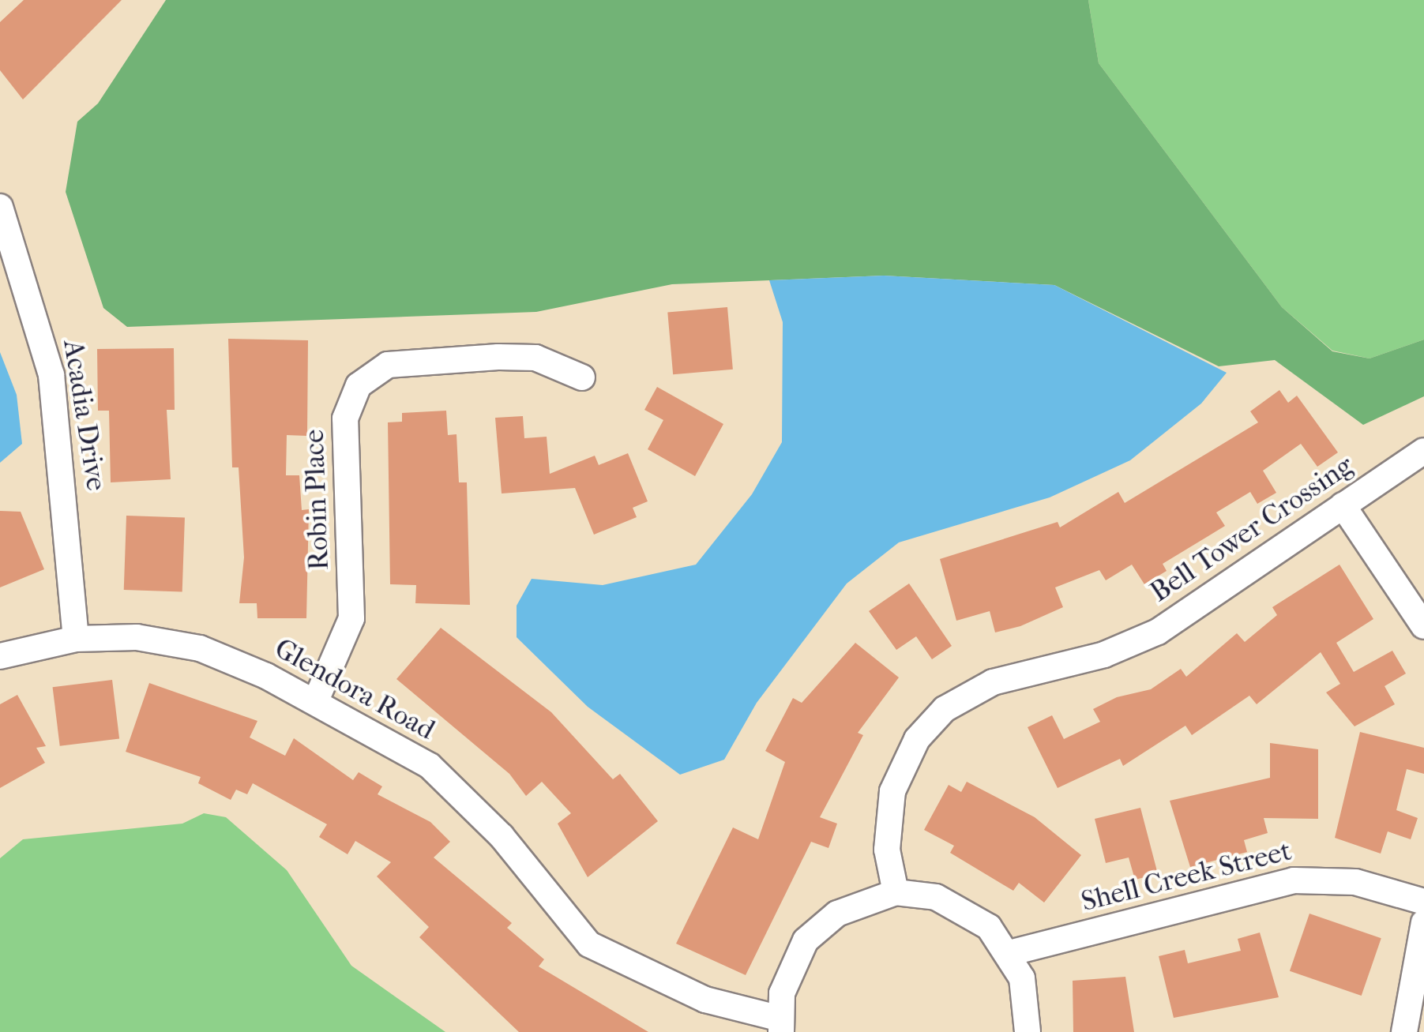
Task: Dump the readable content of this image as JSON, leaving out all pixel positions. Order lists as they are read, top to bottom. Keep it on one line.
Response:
{"streets":{"street":["Acadia Drive","Robin Place","Bell Tower Crossing","Glendora Road","Shell Creek Street"]},"crossings":[["Acadia Drive","Glendora Road"],["Robin Place","Glendora Road"]]}
